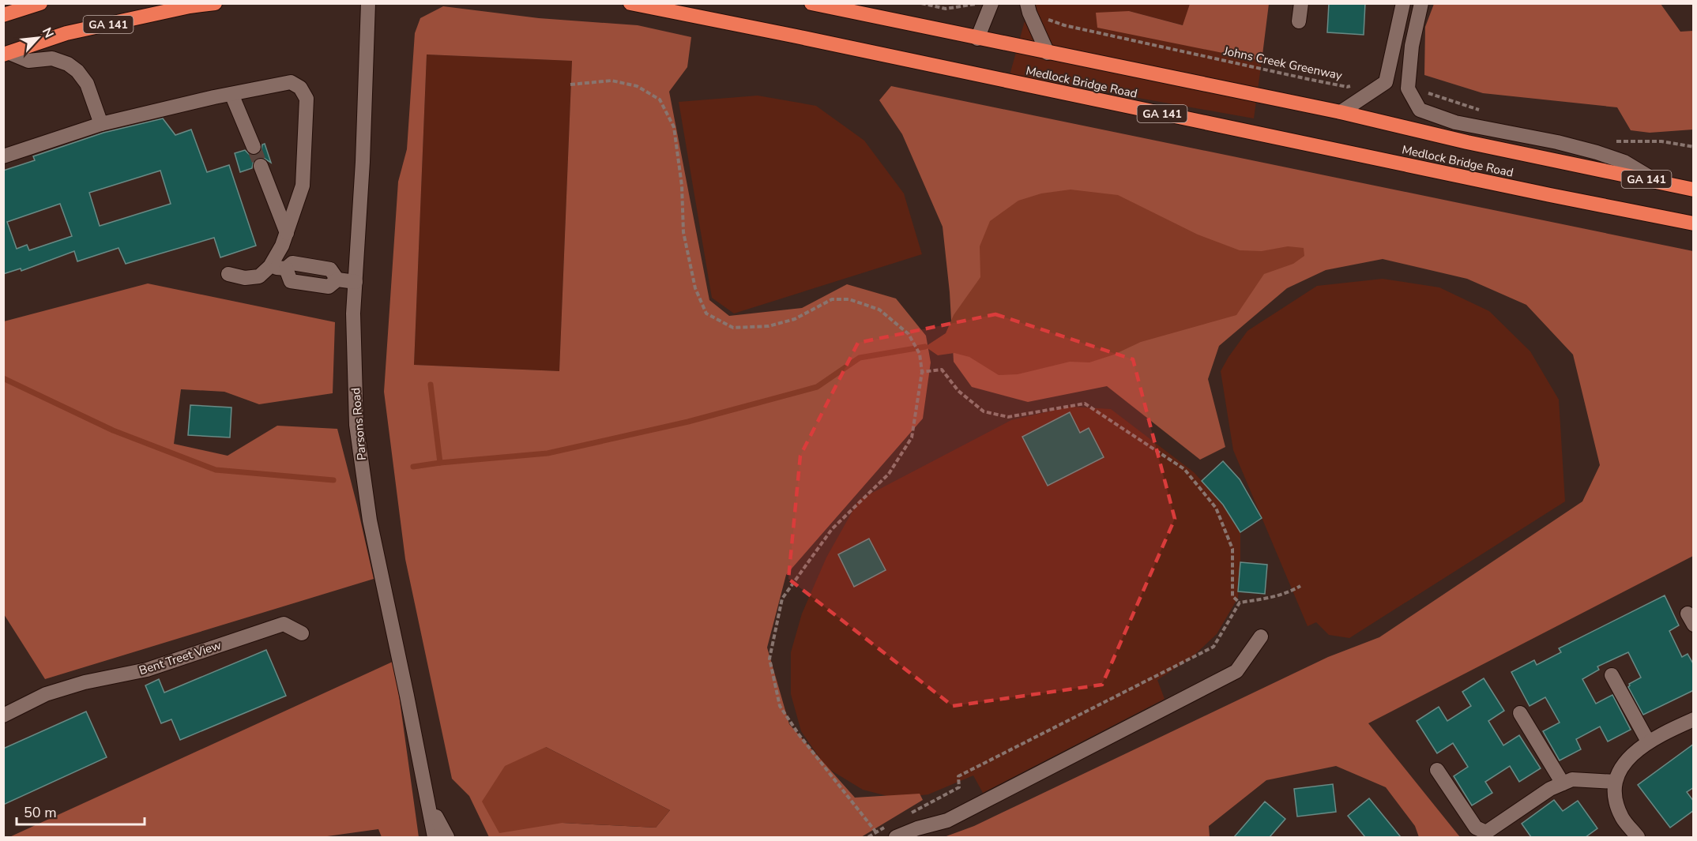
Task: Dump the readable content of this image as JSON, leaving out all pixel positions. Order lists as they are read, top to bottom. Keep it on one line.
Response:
{"streets":{"highway":["GA 141","Medlock Bridge Road"],"street":["Parsons Road","Bent Treet View"],"path":["Johns Creek Greenway"]},"scale_bar":"50 m","north":"top right"}
